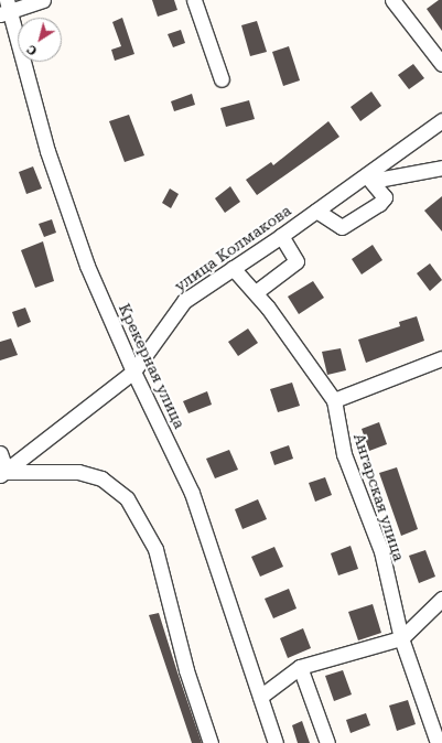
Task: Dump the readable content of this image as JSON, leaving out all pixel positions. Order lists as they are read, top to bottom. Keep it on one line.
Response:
{"streets":{"street":["улица Колмакова","Крекерная улица","Ангарская улица"]},"crossings":[["улица Колмакова","Крекерная улица"],["улица Колмакова","Ангарская улица"]],"north":"bottom left"}
